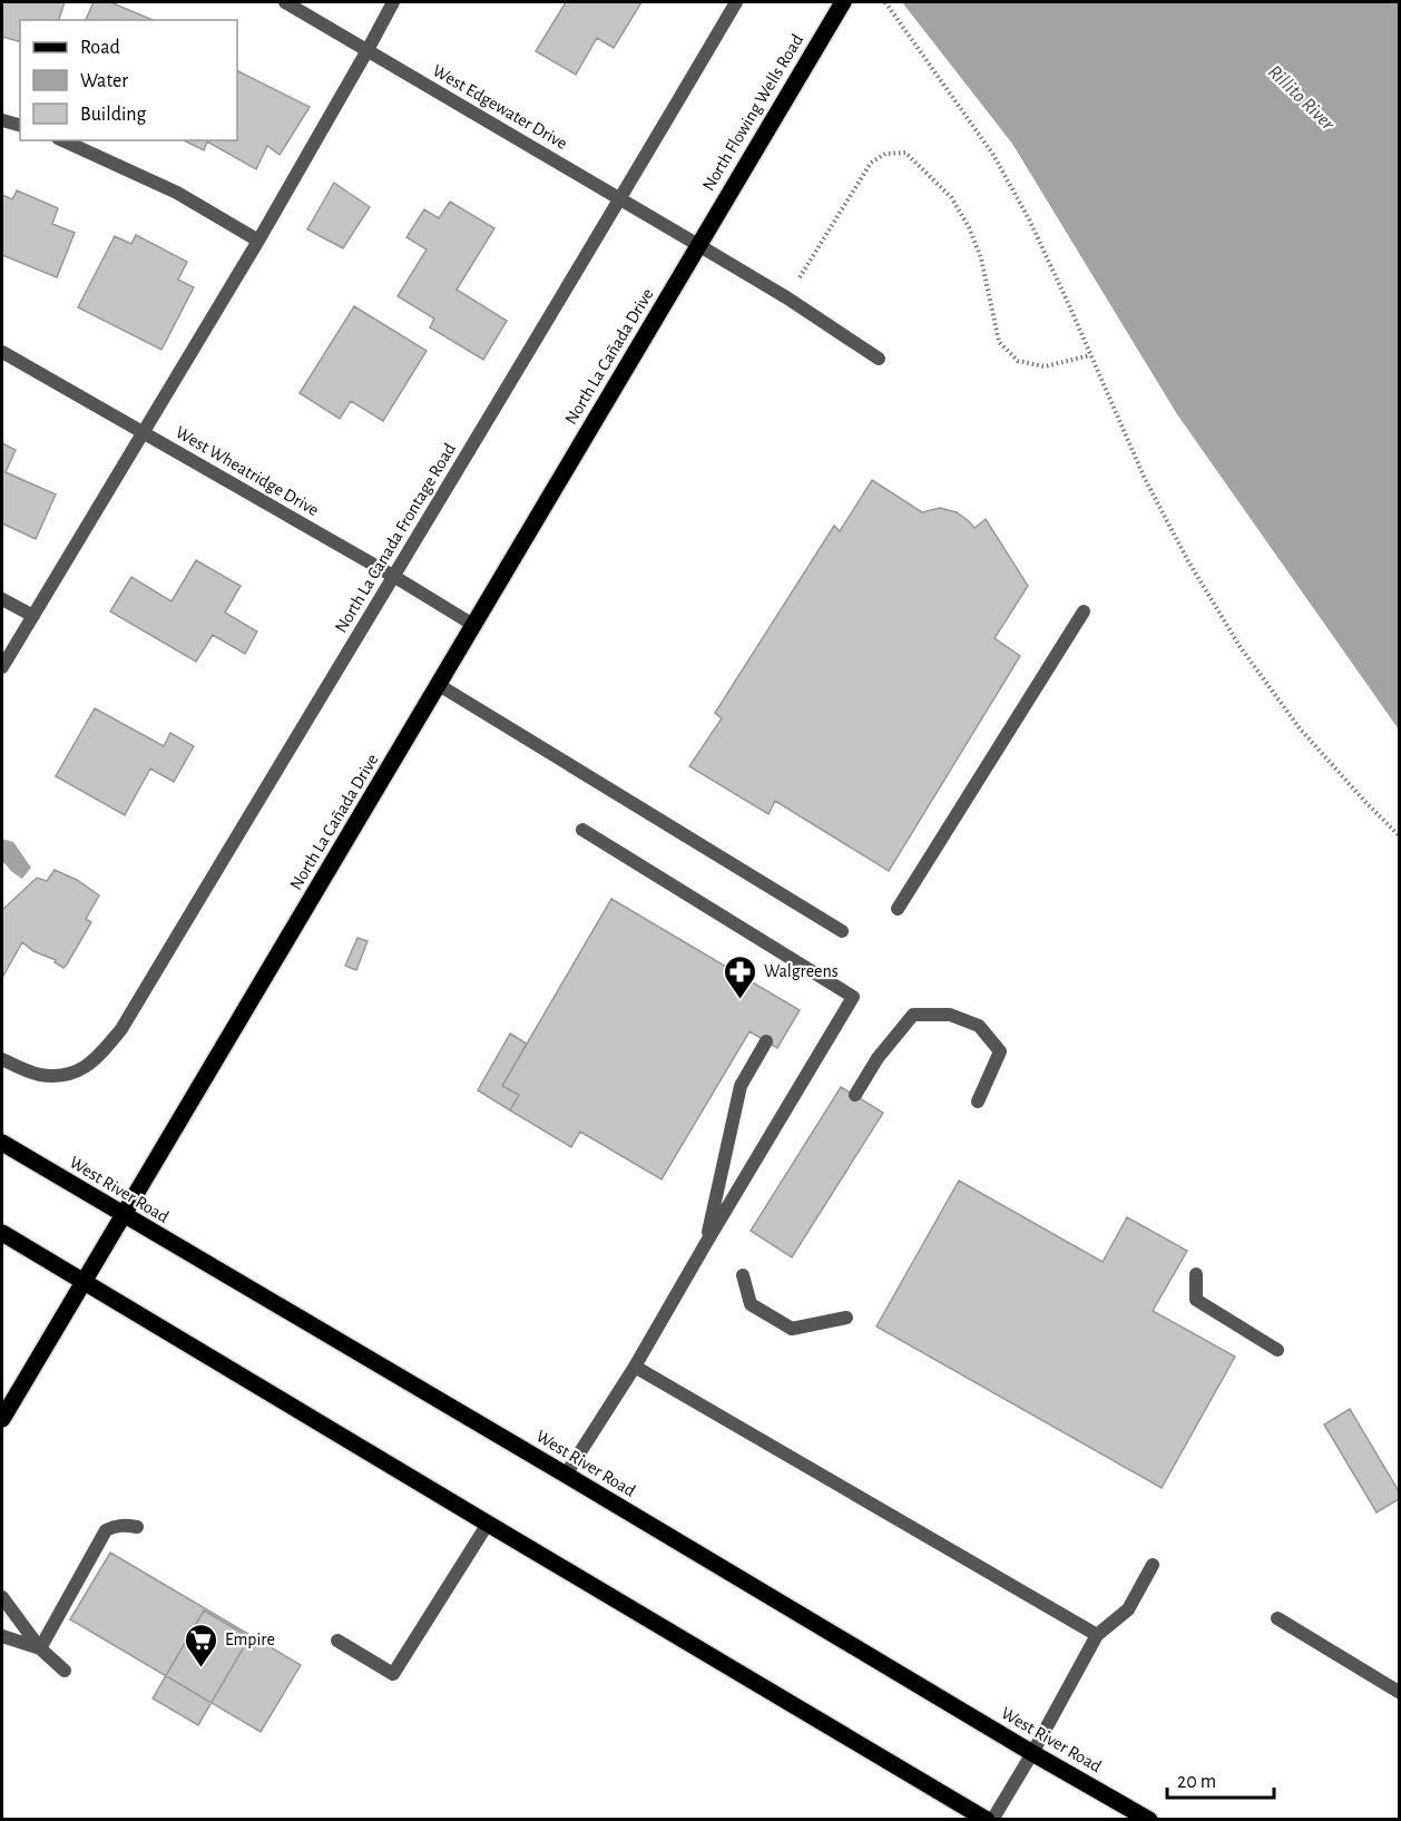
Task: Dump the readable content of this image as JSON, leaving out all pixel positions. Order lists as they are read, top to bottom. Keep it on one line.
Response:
{"streets":{"main road":["North Flowing Wells Road","North La Cañada Drive","West River Road"],"street":["West Edgewater Drive","West Wheatridge Drive","North La Canada Frontage Road"]},"crossings":[["West Edgewater Drive","North Flowing Wells Road"],["West Edgewater Drive","North La Cañada Drive"],["West Edgewater Drive","North La Canada Frontage Road"],["North Flowing Wells Road","North La Cañada Drive"],["North La Cañada Drive","West Wheatridge Drive"],["North La Cañada Drive","West River Road"],["West Wheatridge Drive","North La Canada Frontage Road"]],"water":["Rillito River"],"places":{"pharmacy":["Walgreens"],"supermarket":["Empire"]},"legend":["Road","Water","Building"],"scale_bar":"20 m"}
